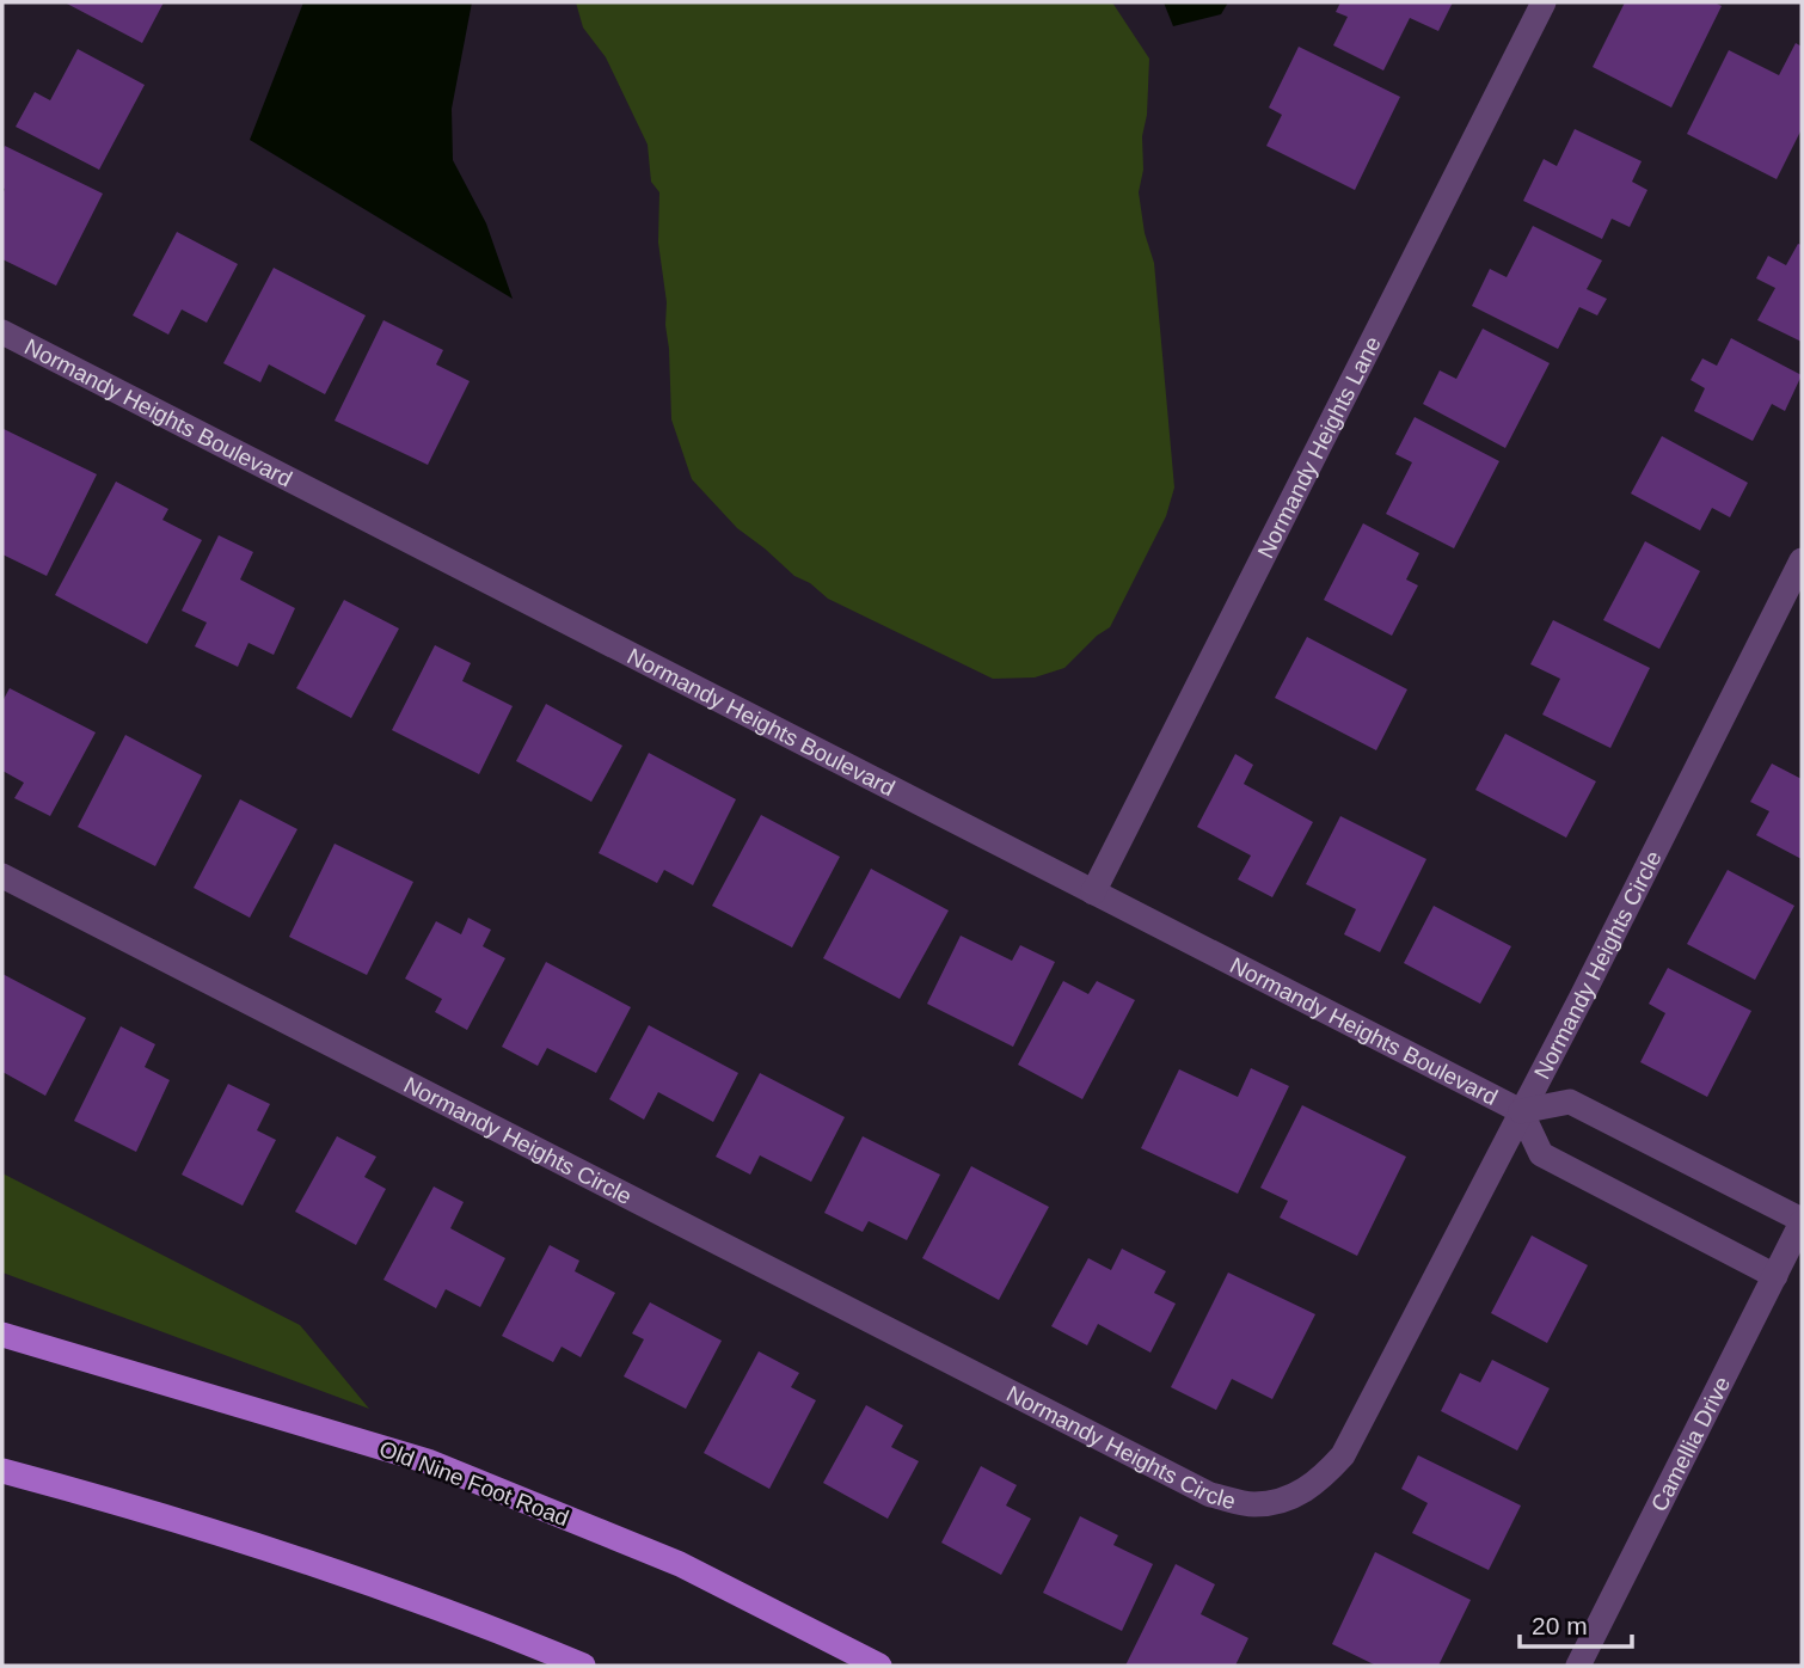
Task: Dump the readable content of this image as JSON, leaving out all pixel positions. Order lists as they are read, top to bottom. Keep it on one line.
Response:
{"streets":{"main road":["Old Nine Foot Road"],"street":["Normandy Heights Boulevard","Normandy Heights Lane","Normandy Heights Circle","Camellia Drive"]},"crossings":[["Normandy Heights Boulevard","Normandy Heights Lane"],["Normandy Heights Boulevard","Normandy Heights Circle"],["Normandy Heights Boulevard","Camellia Drive"]],"scale_bar":"20 m"}
